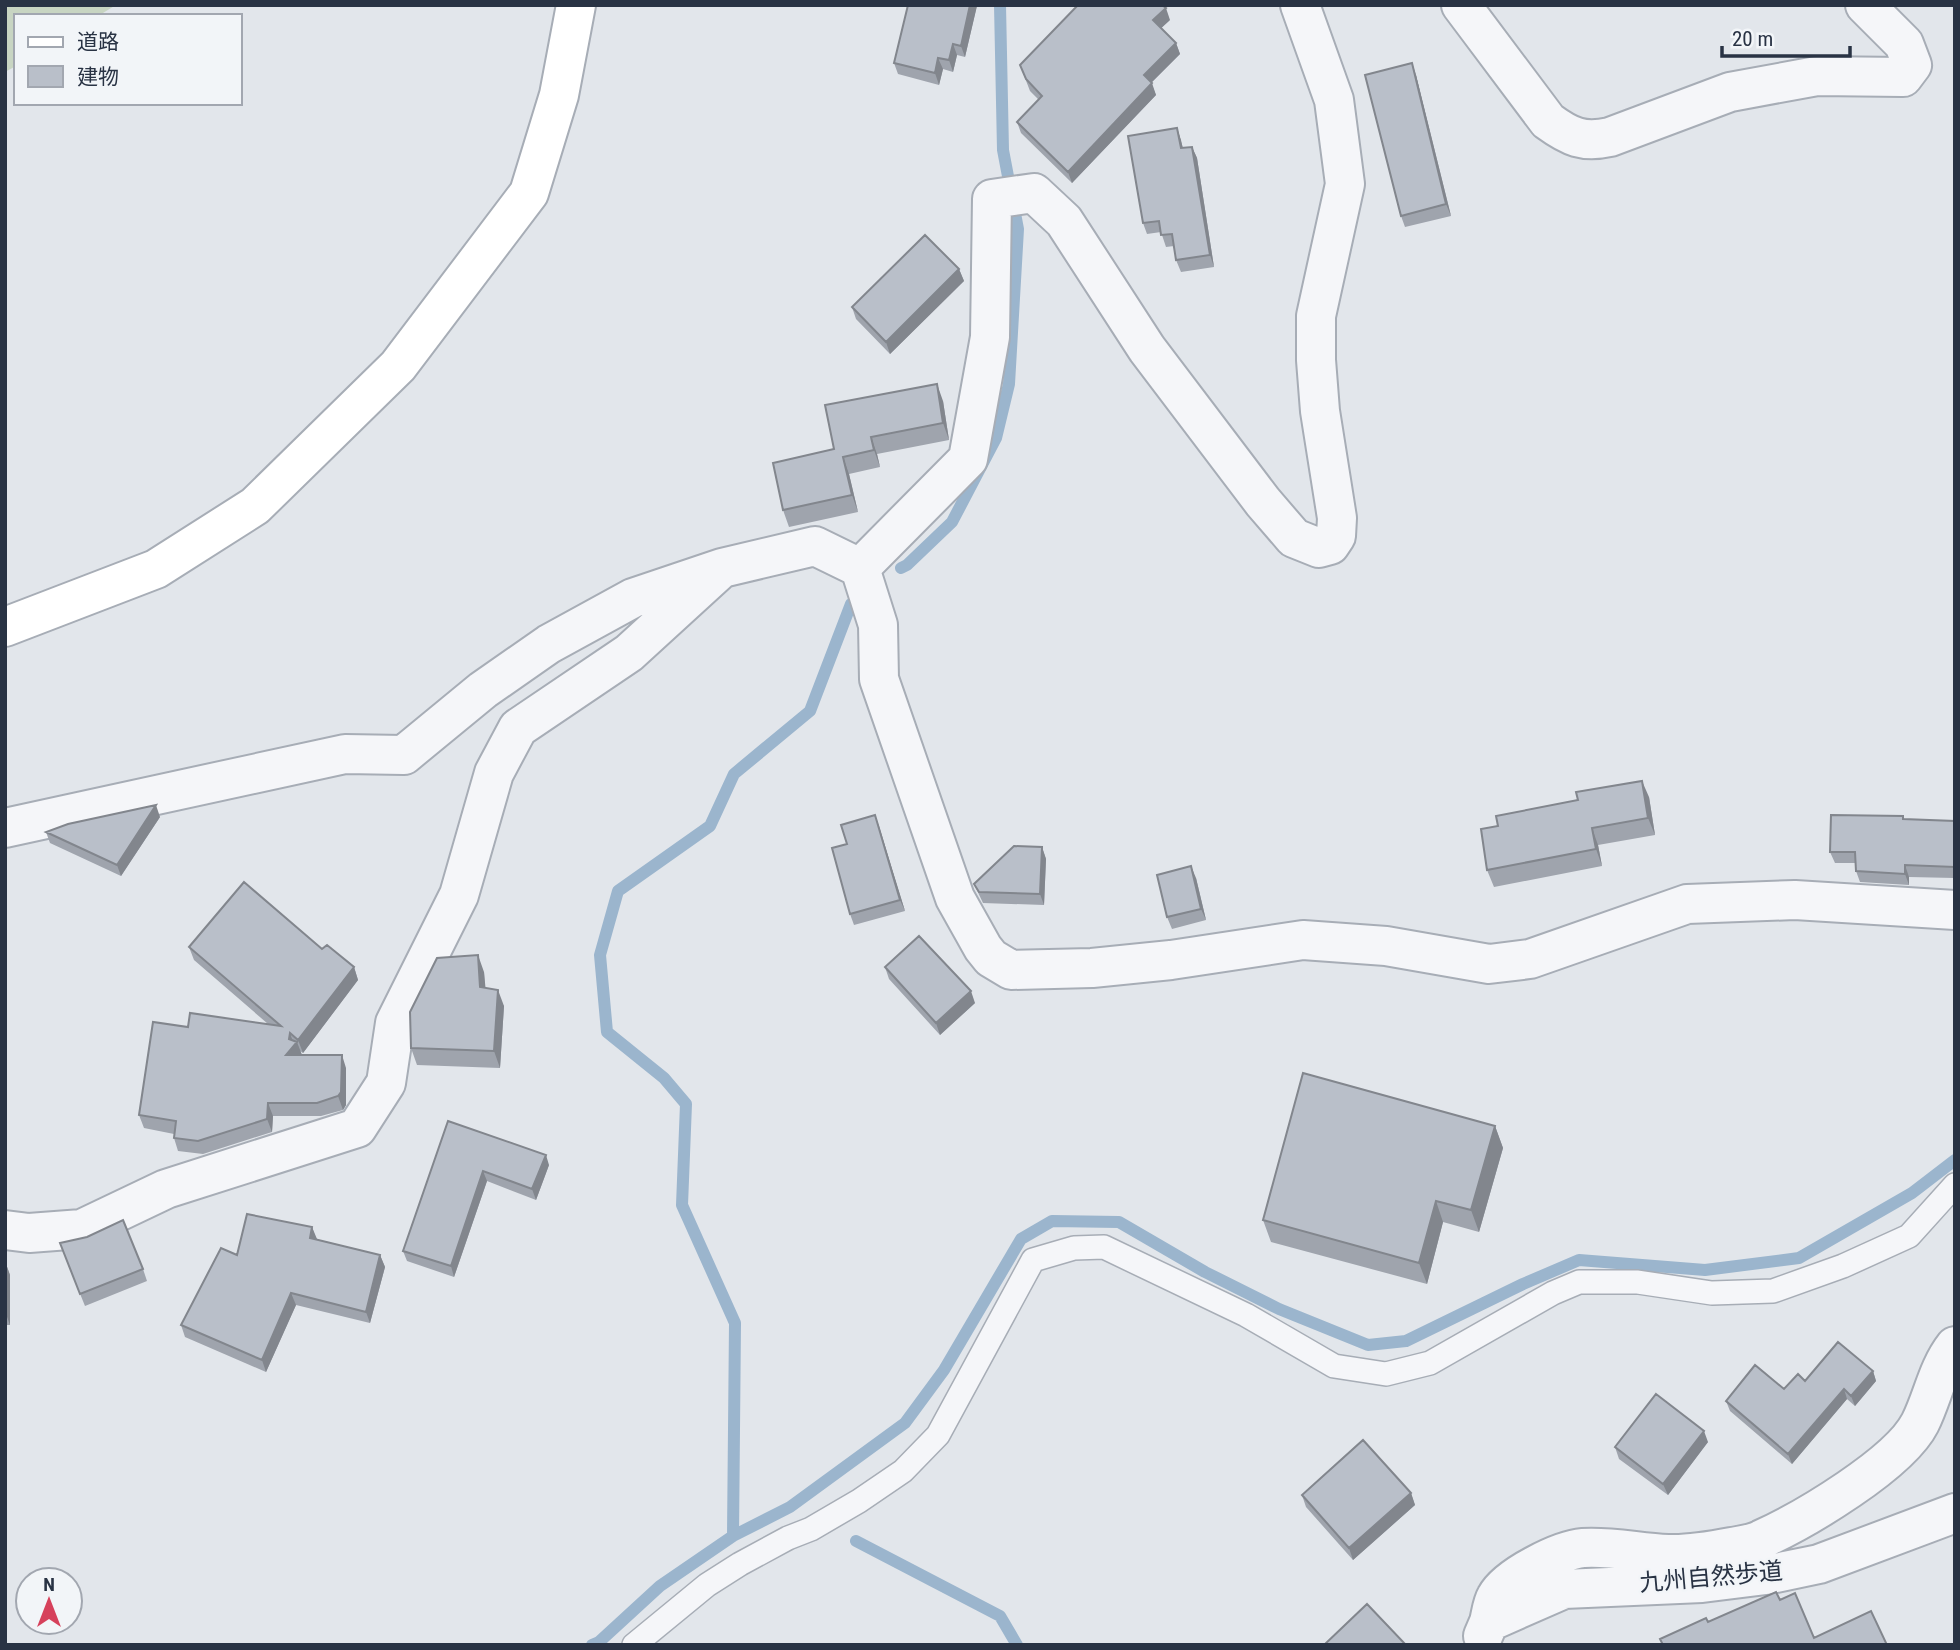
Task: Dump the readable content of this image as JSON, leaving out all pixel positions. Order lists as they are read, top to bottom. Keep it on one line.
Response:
{"streets":{"street":["九州自然歩道"]},"legend":["道路","建物"],"scale_bar":"20 m","north":"top"}
